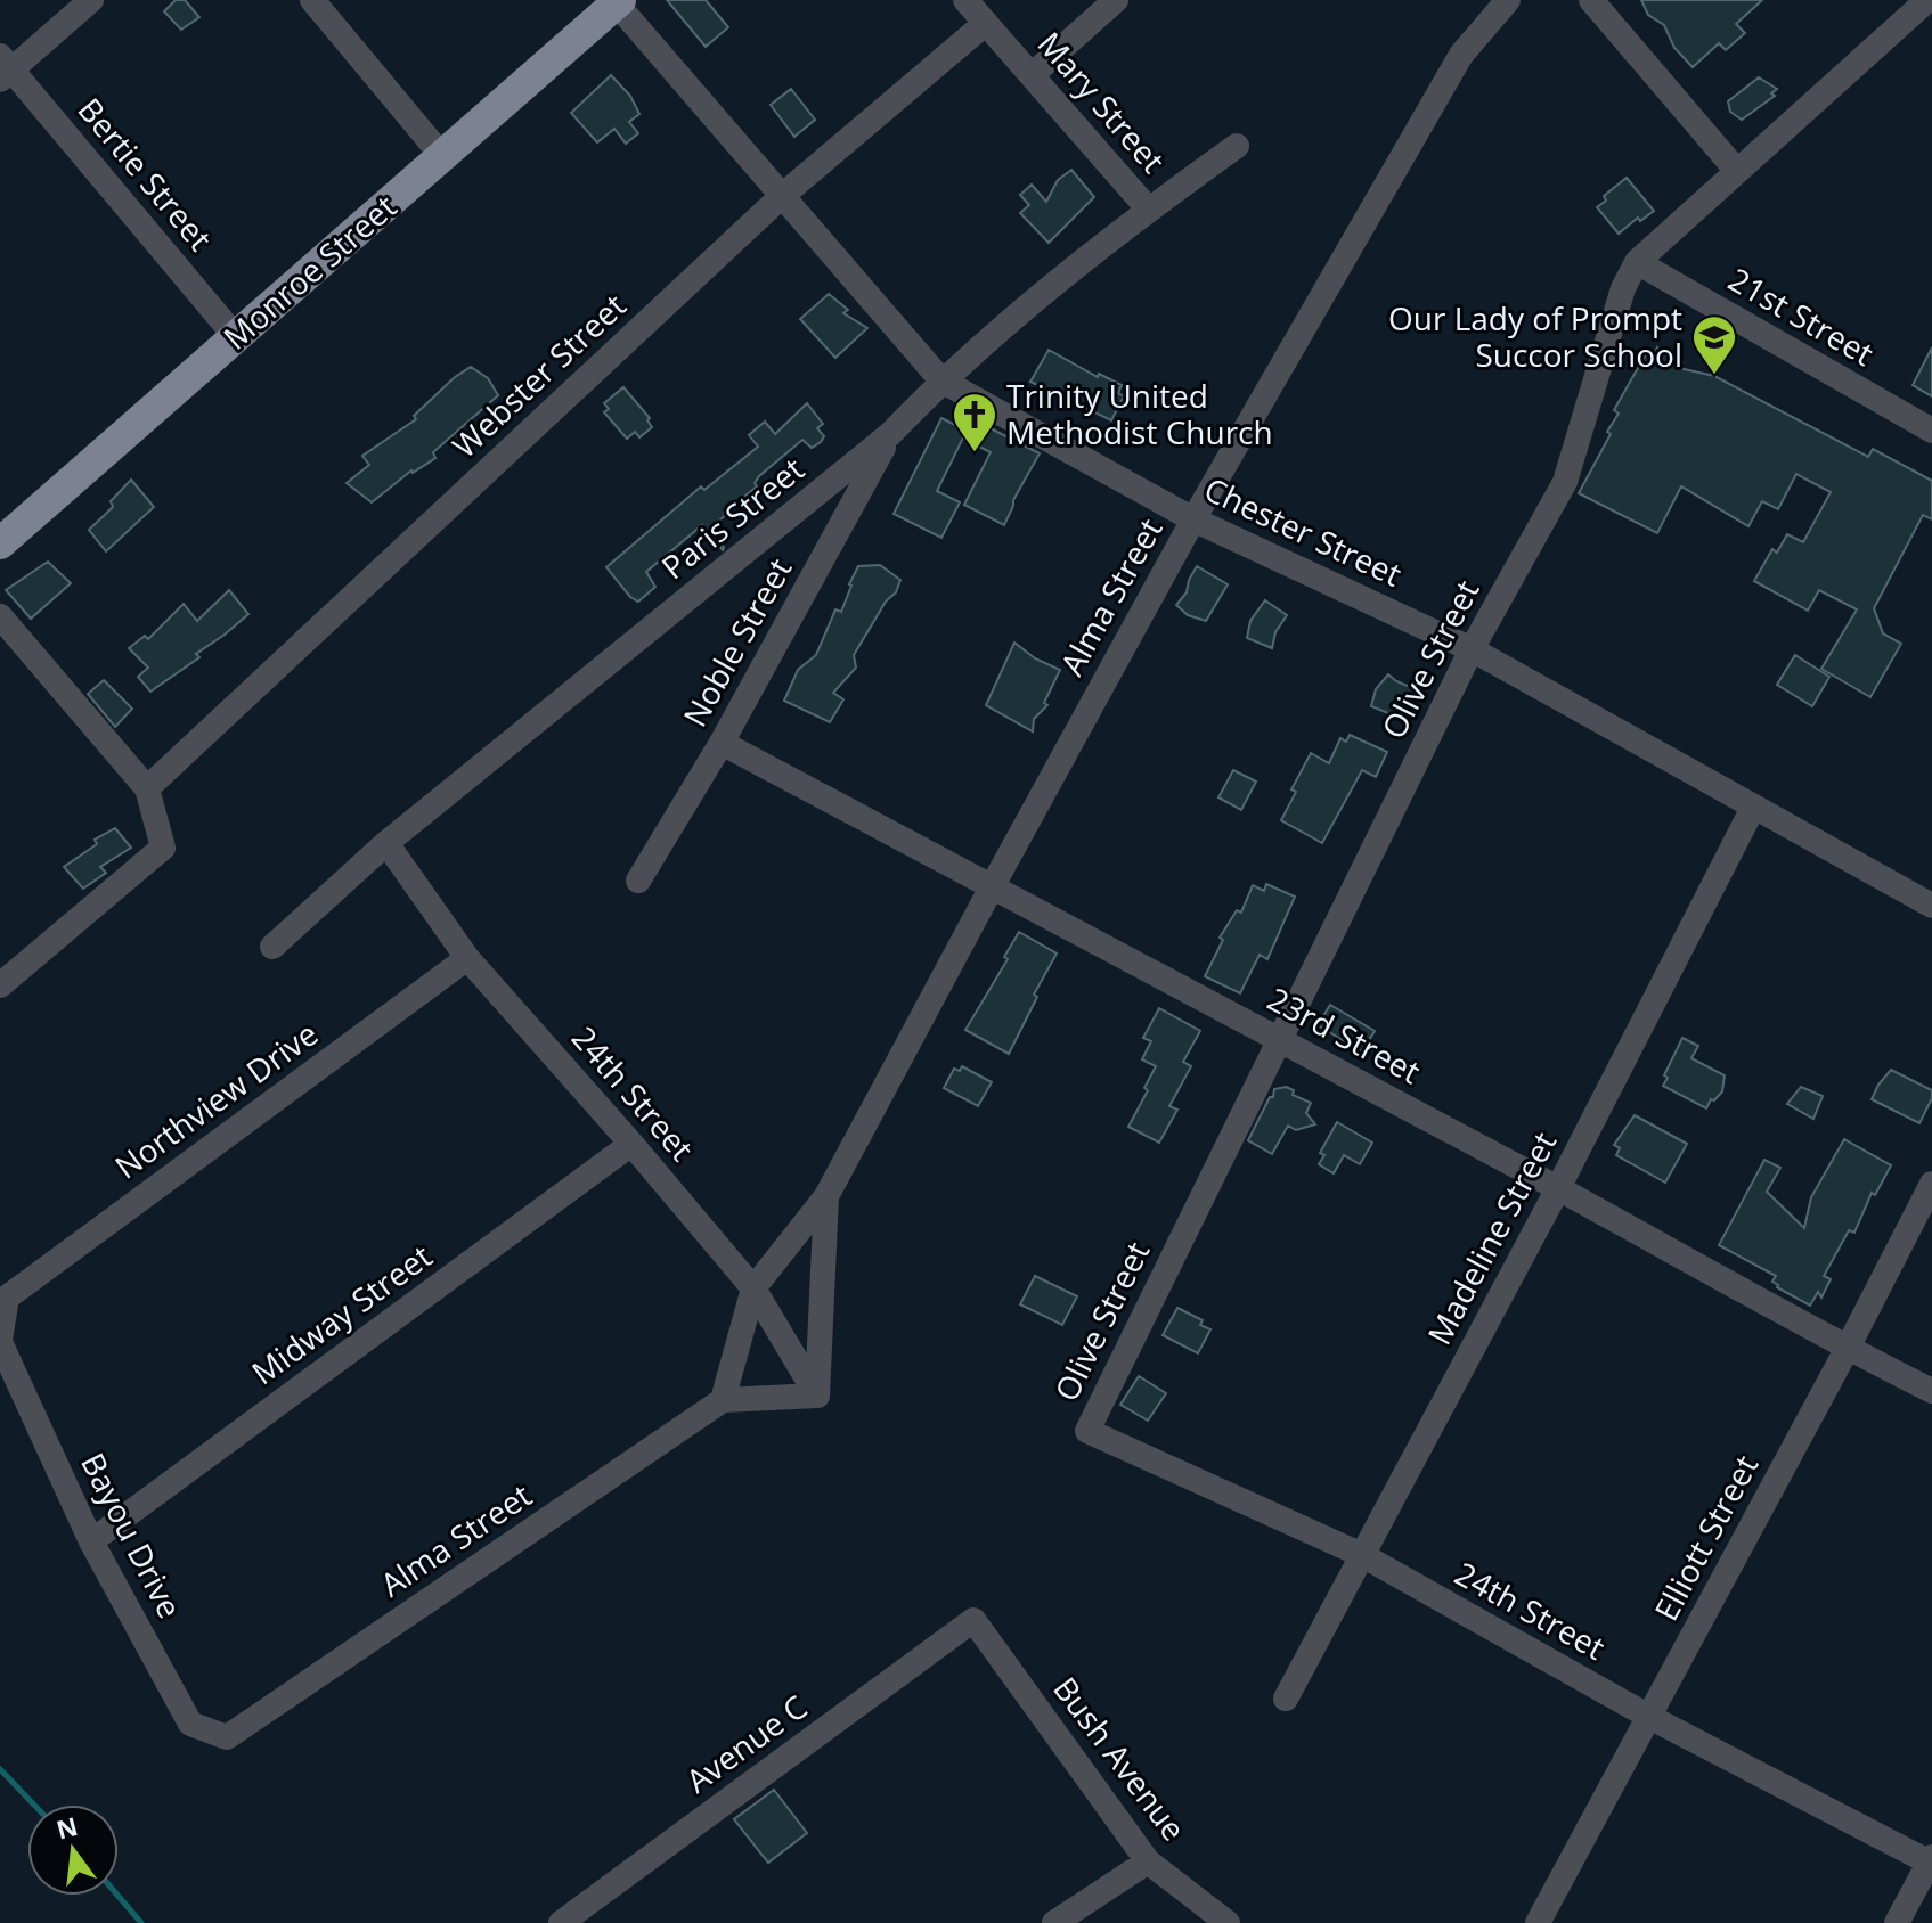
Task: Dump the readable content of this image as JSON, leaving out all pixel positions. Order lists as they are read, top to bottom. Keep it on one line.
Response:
{"streets":{"main road":["Monroe Street"],"street":["Mary Street","Bertie Street","21st Street","Webster Street","Paris Street","Chester Street","Alma Street","Noble Street","Olive Street","23rd Street","24th Street","Northview Drive","Madeline Street","Midway Street","Bayou Drive","Elliott Street","Avenue C","Bush Avenue"]},"crossings":[["Mary Street","Webster Street"],["Mary Street","Paris Street"],["Bertie Street","Monroe Street"],["Monroe Street","Chester Street"],["21st Street","Olive Street"],["Webster Street","Chester Street"],["Paris Street","Chester Street"],["Paris Street","Noble Street"],["Paris Street","24th Street"],["Chester Street","Alma Street"],["Chester Street","Olive Street"],["Chester Street","Madeline Street"],["Alma Street","23rd Street"],["Alma Street","24th Street"],["Alma Street","Bayou Drive"],["Noble Street","23rd Street"],["Olive Street","23rd Street"],["Olive Street","24th Street"],["23rd Street","Madeline Street"],["23rd Street","Elliott Street"],["24th Street","Northview Drive"],["24th Street","Madeline Street"],["24th Street","Midway Street"],["24th Street","Elliott Street"],["Northview Drive","Bayou Drive"],["Midway Street","Bayou Drive"],["Avenue C","Bush Avenue"]],"places":{"school or university":["Our Lady of Prompt Succor School"],"church":["Trinity United Methodist Church"]},"north":"top"}
